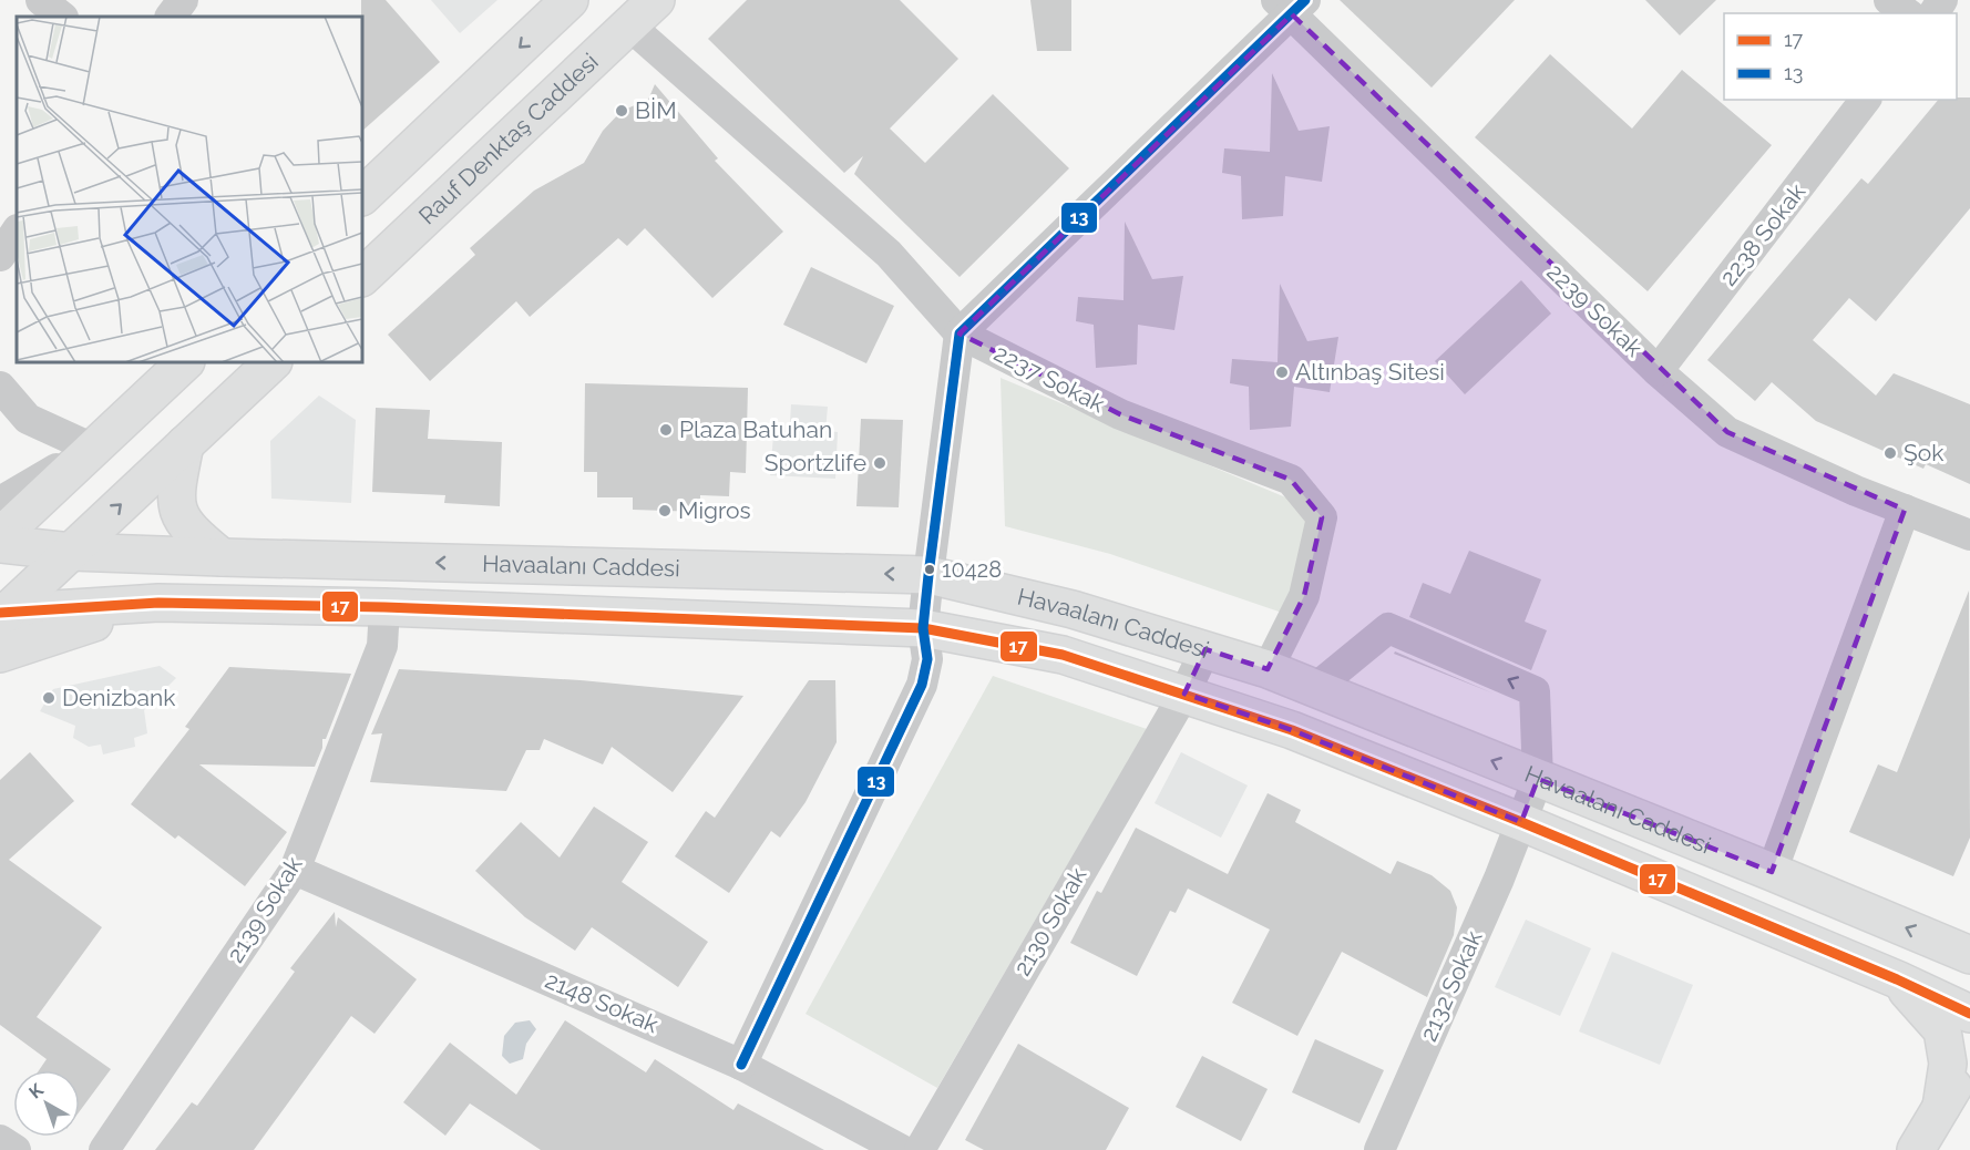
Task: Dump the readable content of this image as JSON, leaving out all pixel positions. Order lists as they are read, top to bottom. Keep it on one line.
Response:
{"streets":{"main road":["Rauf Denktaş Caddesi","Havaalanı Caddesi"],"street":["2238 Sokak","2239 Sokak","2237 Sokak","2139 Sokak","2130 Sokak","2132 Sokak","2148 Sokak"]},"crossings":[["Rauf Denktaş Caddesi","2237 Sokak"],["2238 Sokak","2239 Sokak"],["2237 Sokak","Havaalanı Caddesi"],["Havaalanı Caddesi","2139 Sokak"],["Havaalanı Caddesi","2130 Sokak"],["Havaalanı Caddesi","2132 Sokak"],["2139 Sokak","2148 Sokak"]],"places":["BİM","Altınbaş Sitesi","Plaza Batuhan","Şok","Sportzlife","Migros","10428","Denizbank"],"lines":["transit line 13","transit line 17"],"legend":["17","13"],"north":"top left"}
